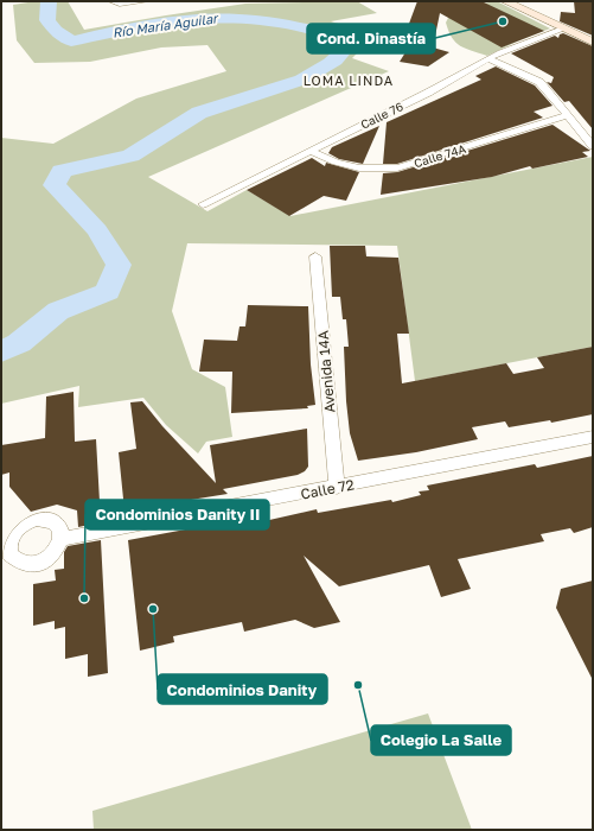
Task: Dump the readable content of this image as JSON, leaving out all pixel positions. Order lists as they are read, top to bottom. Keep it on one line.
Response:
{"streets":{"street":["Calle 76","Calle 74A","Avenida 14A","Calle 72"]},"crossings":[["Calle 76","Calle 74A"],["Avenida 14A","Calle 72"]],"districts":["LOMA LINDA"],"water":["Río María Aguilar"],"places":["Cond. Dinastía","Condominios Danity II","Condominios Danity","Colegio La Salle"]}
